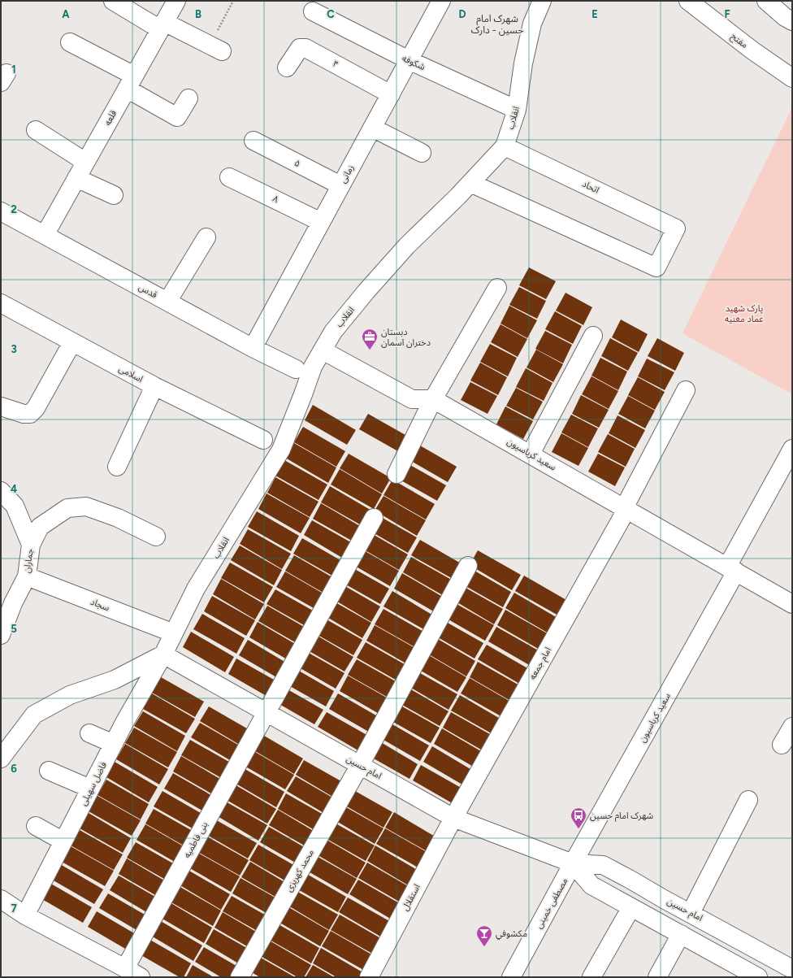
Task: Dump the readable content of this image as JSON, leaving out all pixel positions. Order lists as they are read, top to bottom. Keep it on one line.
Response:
{"streets":{"street":["مفتح","شکوفه","۴","قلعه","انقلاب","۵","زمانی","اتحاد","۸","قدس","اسلامی","سعید کرباسیون","جماران","سجاد","امام جمعه","امام حسین","فاضل سهیلی","بنی فاطمیه","محمد کهریزی","استقلال","مصطفی خمینی"]},"crossings":[["شکوفه","انقلاب"],["شکوفه","زمانی"],["۴","زمانی"],["قلعه","قدس"],["انقلاب","اتحاد"],["انقلاب","سعید کرباسیون"],["انقلاب","سجاد"],["انقلاب","امام حسین"],["انقلاب","فاضل سهیلی"],["۵","زمانی"],["زمانی","۸"],["زمانی","قدس"],["سعید کرباسیون","امام جمعه"],["سعید کرباسیون","امام حسین"],["سعید کرباسیون","مصطفی خمینی"],["جماران","سجاد"],["امام جمعه","امام حسین"],["امام جمعه","استقلال"],["امام حسین","فاضل سهیلی"],["امام حسین","بنی فاطمیه"],["امام حسین","محمد کهریزی"],["امام حسین","استقلال"],["امام حسین","مصطفی خمینی"]],"districts":["شهرک امام حسین - دارک"],"parks":["پارک شهید عماد مغنیه"],"places":{"office":["دبستان دختران آسمان"],"bus stop":["شهرک امام حسین"],"bar":["مكشوفي"]},"grid":{"columns":["A","B","C","D","E","F"],"rows":["1","2","3","4","5","6","7"]}}
